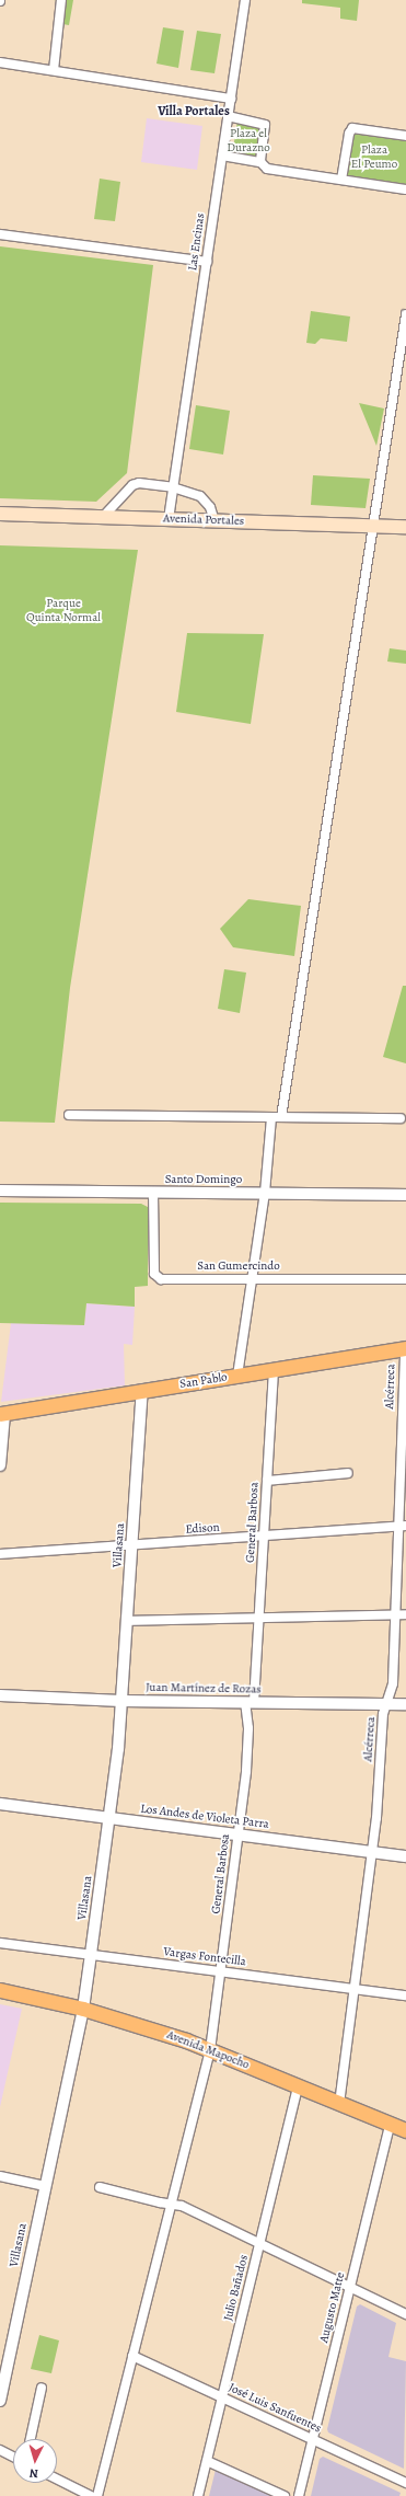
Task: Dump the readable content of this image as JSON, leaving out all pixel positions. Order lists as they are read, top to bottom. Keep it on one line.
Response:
{"streets":{"main road":["Avenida Portales","San Pablo","Avenida Mapocho"],"street":["Las Encinas","Santo Domingo","San Gumercindo","Alcérreca","General Barbosa","Edison","Villasana","Juan Martínez de Rozas","Los Andes de Violeta Parra","Vargas Fontecilla","Julio Bañados","Augusto Matte","José Luis Sanfuentes"]},"crossings":[["Las Encinas","Avenida Portales"],["Santo Domingo","San Gumercindo"],["San Pablo","Alcérreca"],["San Pablo","General Barbosa"],["San Pablo","Villasana"],["Alcérreca","Edison"],["Alcérreca","Juan Martínez de Rozas"],["Alcérreca","Los Andes de Violeta Parra"],["Alcérreca","Vargas Fontecilla"],["Alcérreca","Avenida Mapocho"],["General Barbosa","Edison"],["General Barbosa","Juan Martínez de Rozas"],["General Barbosa","Los Andes de Violeta Parra"],["General Barbosa","Vargas Fontecilla"],["General Barbosa","Avenida Mapocho"],["General Barbosa","José Luis Sanfuentes"],["Edison","Villasana"],["Villasana","Juan Martínez de Rozas"],["Villasana","Los Andes de Violeta Parra"],["Villasana","Vargas Fontecilla"],["Villasana","Avenida Mapocho"],["Avenida Mapocho","Julio Bañados"],["Avenida Mapocho","Augusto Matte"],["Julio Bañados","José Luis Sanfuentes"],["Augusto Matte","José Luis Sanfuentes"]],"districts":["Villa Portales"],"parks":["Plaza el Durazno","Plaza El Peumo","Parque Quinta Normal"],"north":"bottom"}
